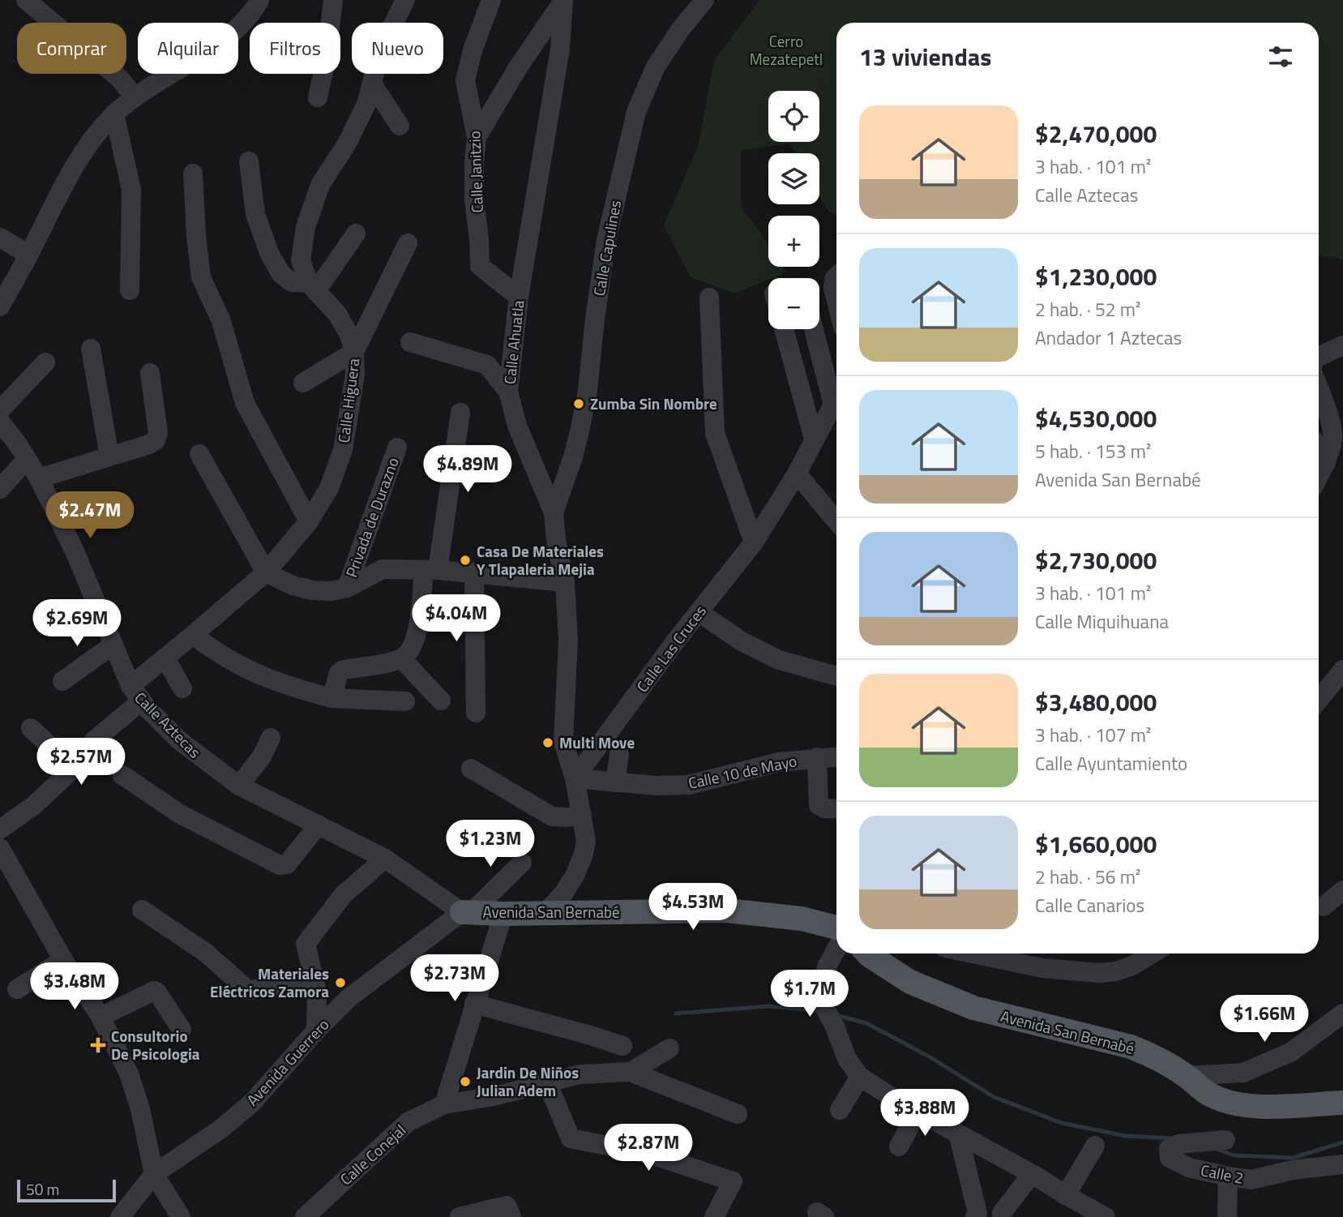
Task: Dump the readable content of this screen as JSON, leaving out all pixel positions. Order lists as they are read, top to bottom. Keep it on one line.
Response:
{"streets":{"main road":["Avenida San Bernabé"],"street":["Calle Janitzio","Calle Capulines","Calle Ahuatla","Calle Higuera","Privada de Durazno","Calle Las Cruces","Calle Aztecas","Calle 10 de Mayo","Avenida Guerrero","Calle Conejal","Calle 2"]},"crossings":[["Calle Janitzio","Calle Ahuatla"],["Calle Capulines","Calle Ahuatla"],["Calle Ahuatla","Calle Las Cruces"],["Calle Ahuatla","Calle 10 de Mayo"],["Calle Higuera","Calle Aztecas"],["Calle Las Cruces","Calle 10 de Mayo"],["Calle Aztecas","Avenida San Bernabé"],["Calle Aztecas","Avenida Guerrero"],["Avenida San Bernabé","Avenida Guerrero"]],"parks":["Cerro Mezatepetl"],"places":{"other":["Zumba Sin Nombre","Casa De Materiales Y Tlapaleria Mejia","Multi Move","Materiales Eléctricos Zamora","Jardin De Niños Julian Adem"],"health":["Consultorio De Psicologia"]},"scale_bar":"50 m","page":{"chip":["Comprar","Alquilar","Filtros","Nuevo"],"heading":"13 viviendas","map_buttons":["+","−"],"list":[{"name":"$2,470,000","note":"3 hab. · 101 m² · Calle Aztecas"},{"name":"$1,230,000","note":"2 hab. · 52 m² · Andador 1 Aztecas"},{"name":"$4,530,000","note":"5 hab. · 153 m² · Avenida San Bernabé"},{"name":"$2,730,000","note":"3 hab. · 101 m² · Calle Miquihuana"},{"name":"$3,480,000","note":"3 hab. · 107 m² · Calle Ayuntamiento"},{"name":"$1,660,000","note":"2 hab. · 56 m² · Calle Canarios"}],"price":["$4.89M","$2.47M","$4.04M","$2.69M","$2.57M","$1.23M","$4.53M","$2.73M","$3.48M","$1.7M","$1.66M","$3.88M","$2.87M"],"scale":"50 m"}}
